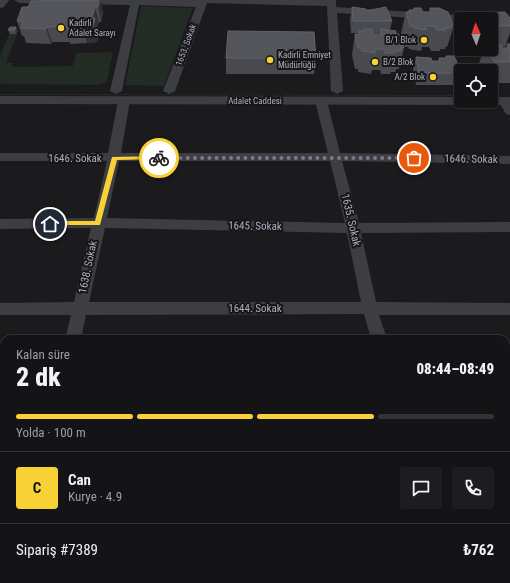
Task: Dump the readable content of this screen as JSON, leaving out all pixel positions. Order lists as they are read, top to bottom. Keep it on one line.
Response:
{"streets":{"street":["1653. Sokak","Adalet Caddesi","1646. Sokak","1635. Sokak","1645. Sokak","1638. Sokak","1644. Sokak"]},"crossings":[["Adalet Caddesi","1635. Sokak"],["Adalet Caddesi","1638. Sokak"],["1646. Sokak","1635. Sokak"],["1646. Sokak","1638. Sokak"],["1635. Sokak","1645. Sokak"],["1635. Sokak","1644. Sokak"],["1645. Sokak","1638. Sokak"],["1638. Sokak","1644. Sokak"]],"places":["Kadirli Adalet Sarayı","B/1 Blok","Kadirli Emniyet Müdürlüğü","B/2 Blok","A/2 Blok"],"north":"top","page":{"heading":["2 dk","Kalan süre","08:44–08:49"],"panel":["Can","Kurye · 4.9","Sipariş #7389","₺762"],"bar":"Yolda · 100 m","round":"C"}}
